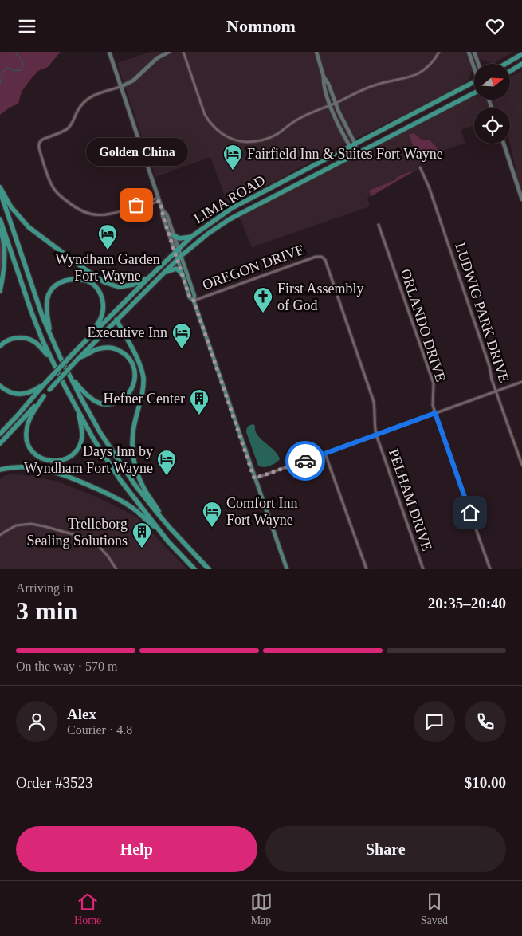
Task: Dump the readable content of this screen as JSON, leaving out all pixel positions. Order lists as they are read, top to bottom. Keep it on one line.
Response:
{"streets":{"highway":["LIMA ROAD"],"street":["OREGON DRIVE","LUDWIG PARK DRIVE","ORLANDO DRIVE","PELHAM DRIVE"]},"crossings":[["OREGON DRIVE","PELHAM DRIVE"]],"places":{"hotel":["Fairfield Inn & Suites Fort Wayne","Wyndham Garden Fort Wayne","Executive Inn","Days Inn by Wyndham Fort Wayne","Comfort Inn Fort Wayne"],"other":["Golden China"],"church":["First Assembly of God"],"building":["Hefner Center","Trelleborg Sealing Solutions"]},"north":"right","page":{"header":"Nomnom","bubble":"Golden China","heading":["3 min","Arriving in","20:35–20:40"],"panel":["Alex","Courier · 4.8","Order #3523","$10.00"],"bar":"On the way · 570 m","buttons":["Help","Share"],"tabs":["Home","Map","Saved"]}}
